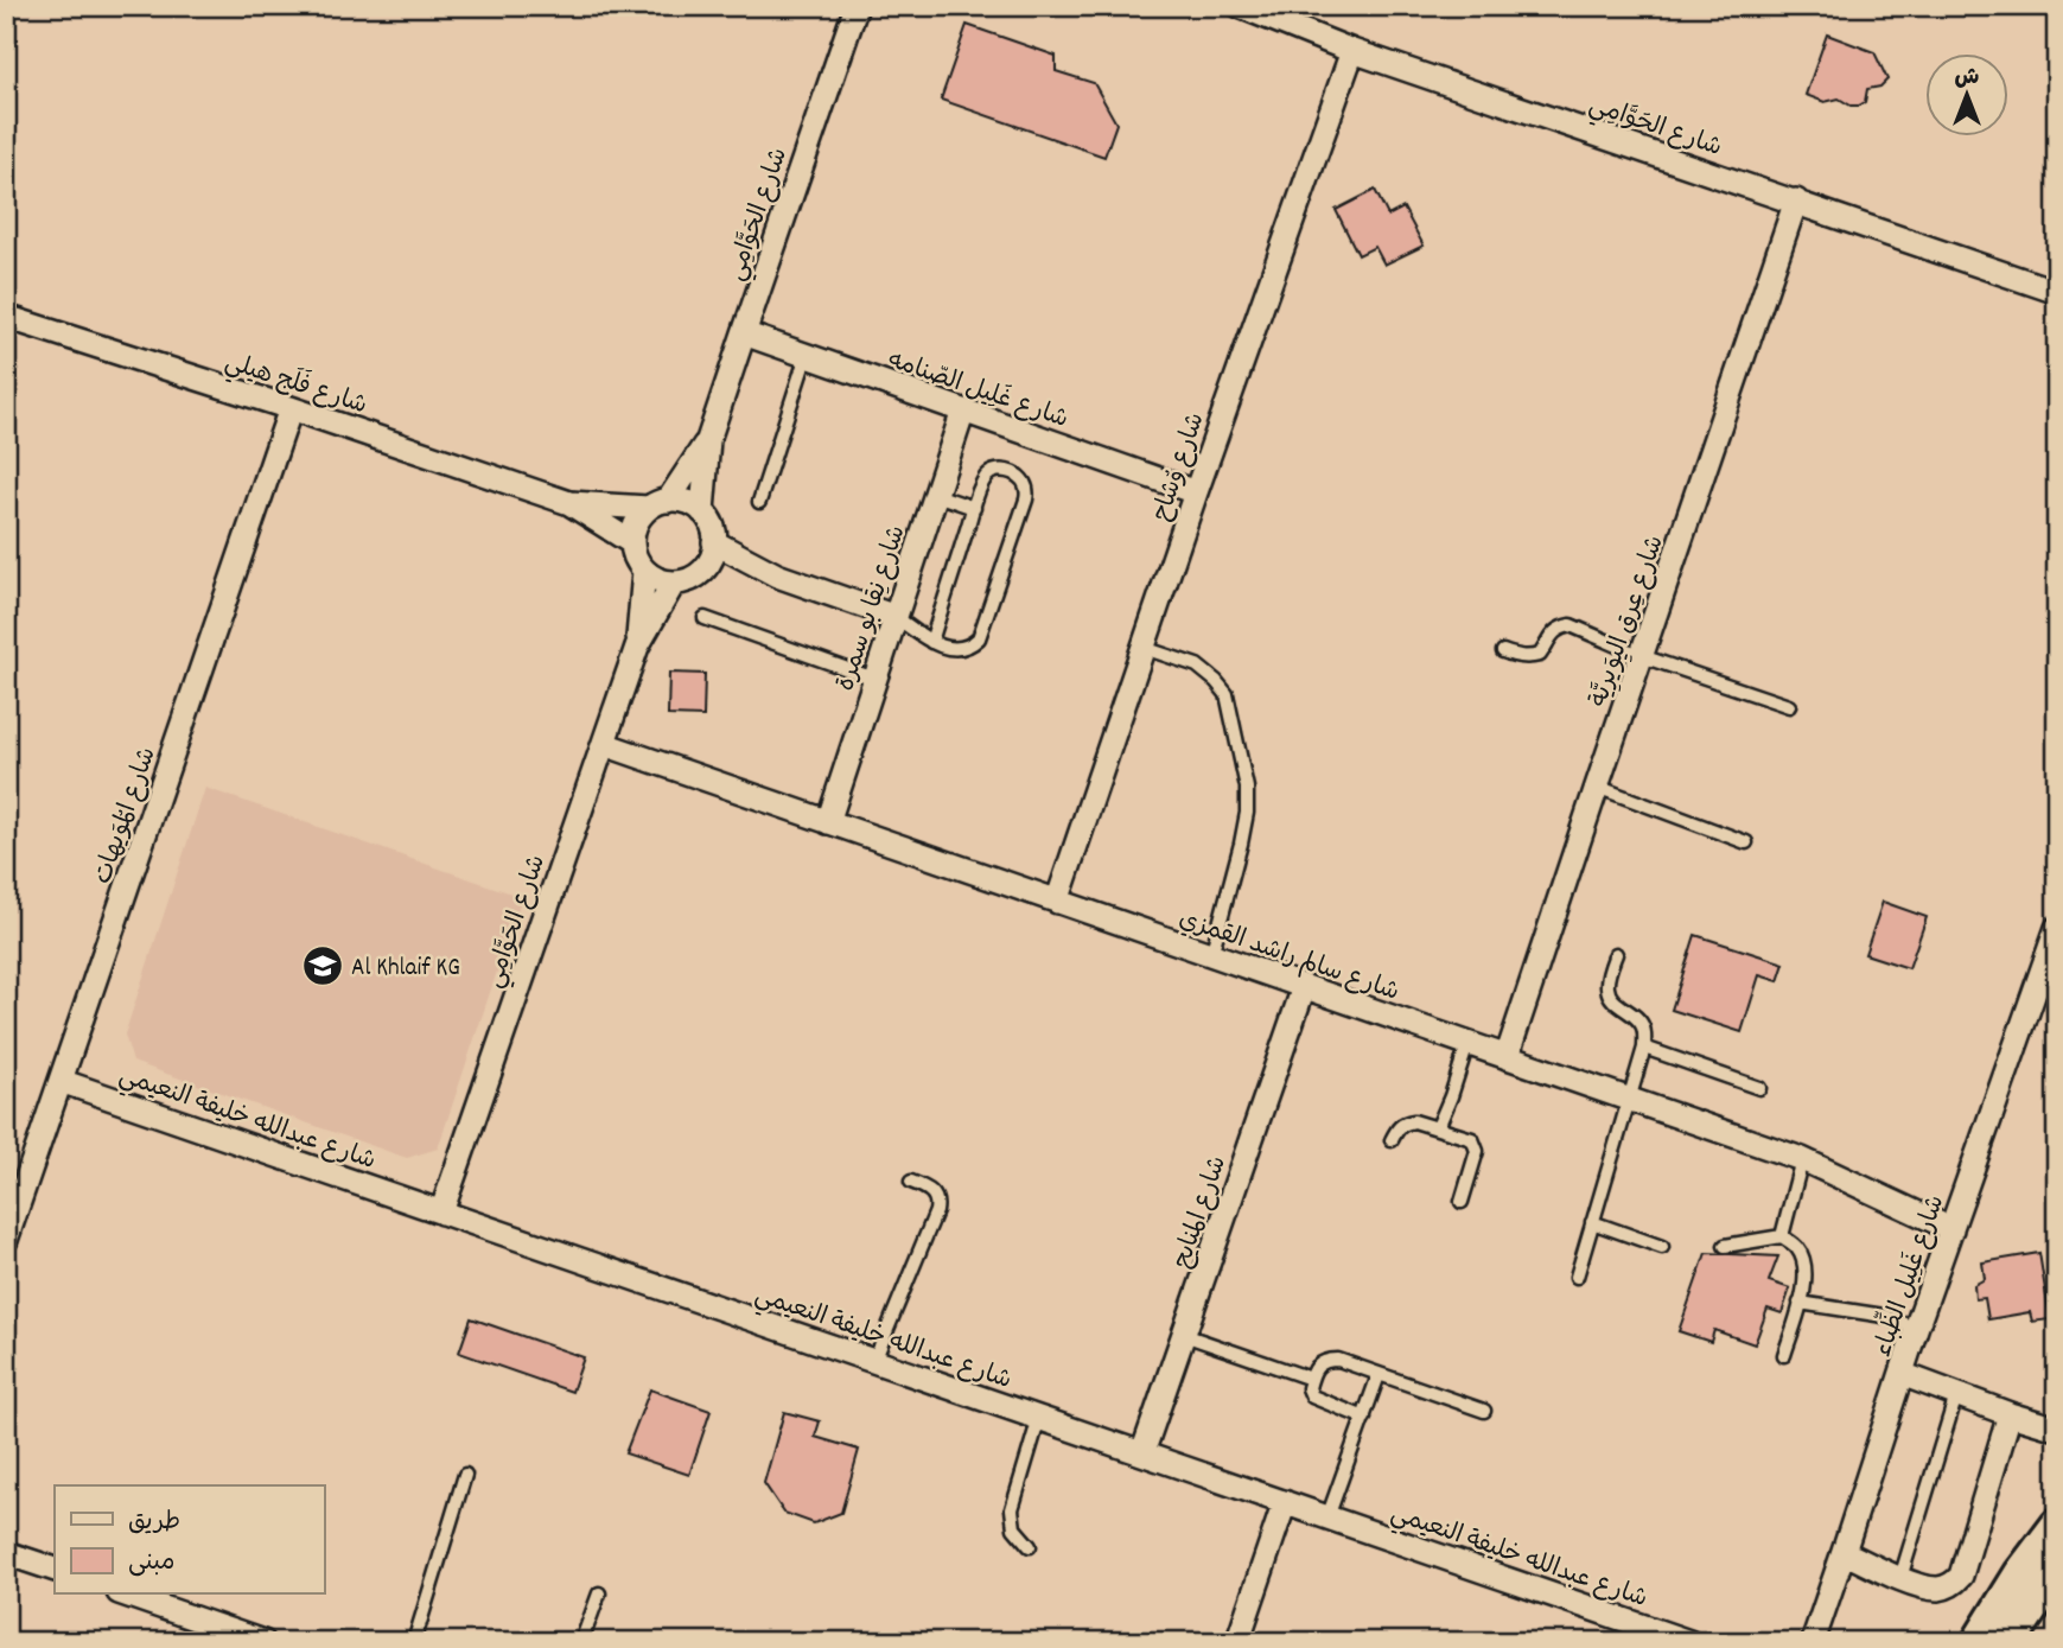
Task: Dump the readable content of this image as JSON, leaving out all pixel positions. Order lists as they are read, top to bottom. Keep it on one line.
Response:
{"streets":{"street":["شارع الحَوَّامِي","شارع فَلَج هيلي","شارع غَلِيل الصّنامه","شارع وُشاح","شارع نِقا بو سمرة","شارع عِرق اليِوَيرِيَّة","شارع المُوَيهات","شارع سالم راشد القمزي","شارع عبدالله خليفة النعيمي","شارع المنايح","شارع غَلِيل الظِّباء"]},"crossings":[["شارع الحَوَّامِي","شارع فَلَج هيلي"],["شارع الحَوَّامِي","شارع غَلِيل الصّنامه"],["شارع الحَوَّامِي","شارع وُشاح"],["شارع الحَوَّامِي","شارع عِرق اليِوَيرِيَّة"],["شارع الحَوَّامِي","شارع سالم راشد القمزي"],["شارع الحَوَّامِي","شارع عبدالله خليفة النعيمي"],["شارع فَلَج هيلي","شارع المُوَيهات"],["شارع غَلِيل الصّنامه","شارع وُشاح"],["شارع غَلِيل الصّنامه","شارع نِقا بو سمرة"],["شارع وُشاح","شارع سالم راشد القمزي"],["شارع نِقا بو سمرة","شارع سالم راشد القمزي"],["شارع عِرق اليِوَيرِيَّة","شارع سالم راشد القمزي"],["شارع المُوَيهات","شارع عبدالله خليفة النعيمي"],["شارع سالم راشد القمزي","شارع المنايح"],["شارع سالم راشد القمزي","شارع غَلِيل الظِّباء"],["شارع عبدالله خليفة النعيمي","شارع المنايح"]],"places":{"school or university":["Al Khlaif KG"]},"legend":["طريق","مبنى"],"north":"top"}
